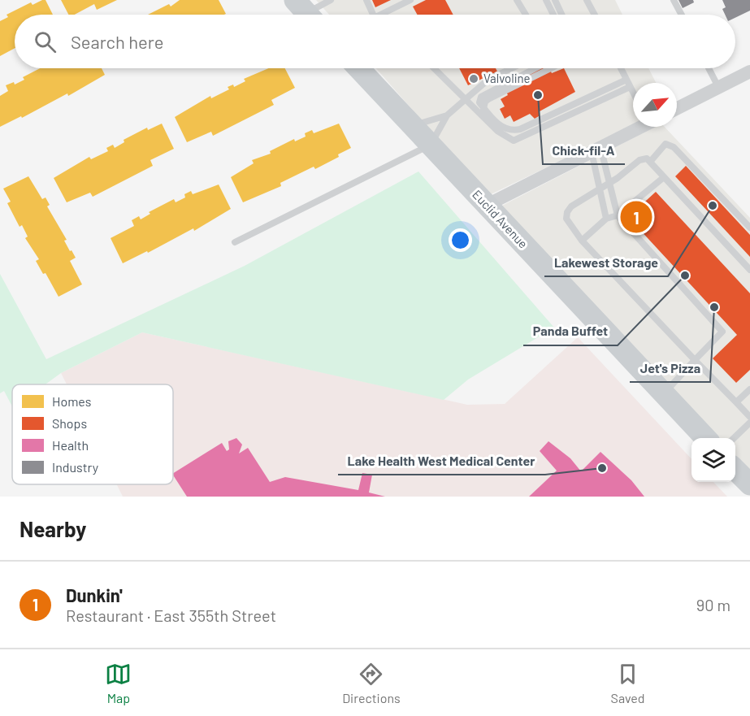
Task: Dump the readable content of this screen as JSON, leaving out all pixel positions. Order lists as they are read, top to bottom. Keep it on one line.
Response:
{"streets":{"main road":["Euclid Avenue"]},"places":["Valvoline","Chick-fil-A","Lakewest Storage","Panda Buffet","Jet's Pizza","Lake Health West Medical Center"],"legend":["Homes","Shops","Health","Industry"],"north":"top right","page":{"search":"Search here","pins":"1","heading":"Nearby","list":[{"mark":"1","name":"Dunkin'","note":"Restaurant · East 355th Street","value":"90 m"}],"nav":["Map","Directions","Saved"]}}
